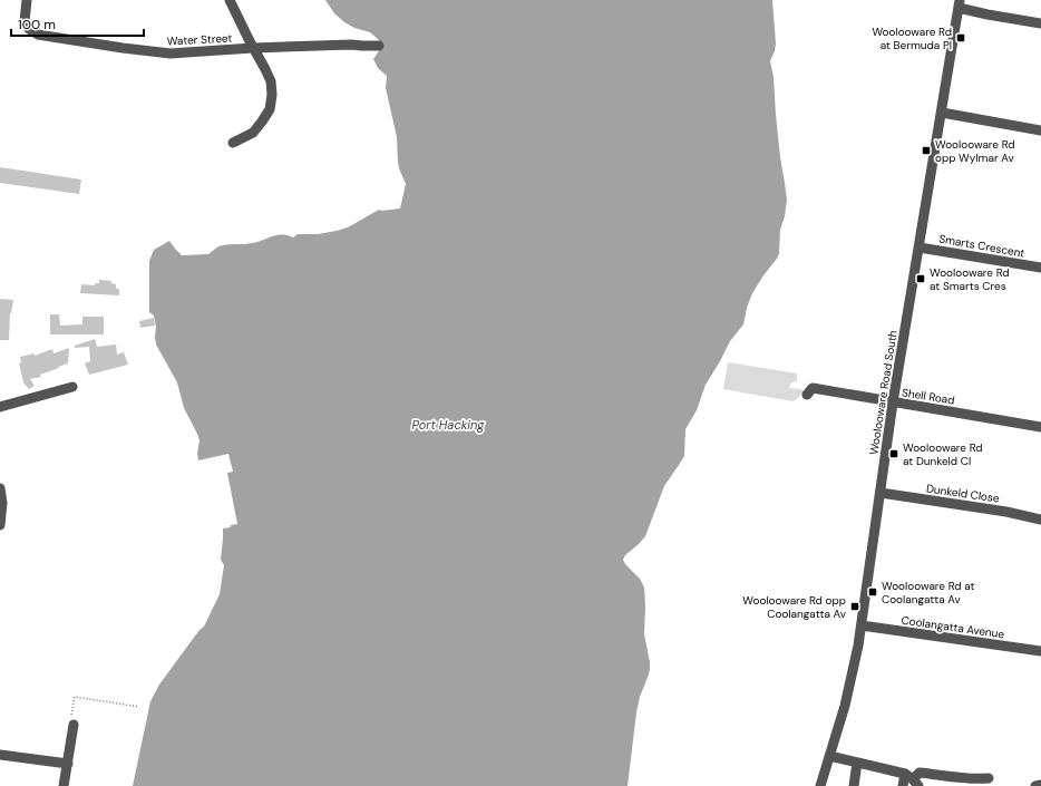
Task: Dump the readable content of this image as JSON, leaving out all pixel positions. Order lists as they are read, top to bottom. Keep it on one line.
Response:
{"streets":{"street":["Water Street","Smarts Crescent","Woolooware Road South","Shell Road","Dunkeld Close","Coolangatta Avenue"]},"crossings":[["Smarts Crescent","Woolooware Road South"],["Woolooware Road South","Shell Road"],["Woolooware Road South","Dunkeld Close"],["Woolooware Road South","Coolangatta Avenue"]],"water":["Port Hacking"],"places":{"transit":["Woolooware Rd at Bermuda Pl","Woolooware Rd opp Wylmar Av","Woolooware Rd at Smarts Cres","Woolooware Rd at Dunkeld Cl","Woolooware Rd at Coolangatta Av","Woolooware Rd opp Coolangatta Av"]},"scale_bar":"100 m"}
